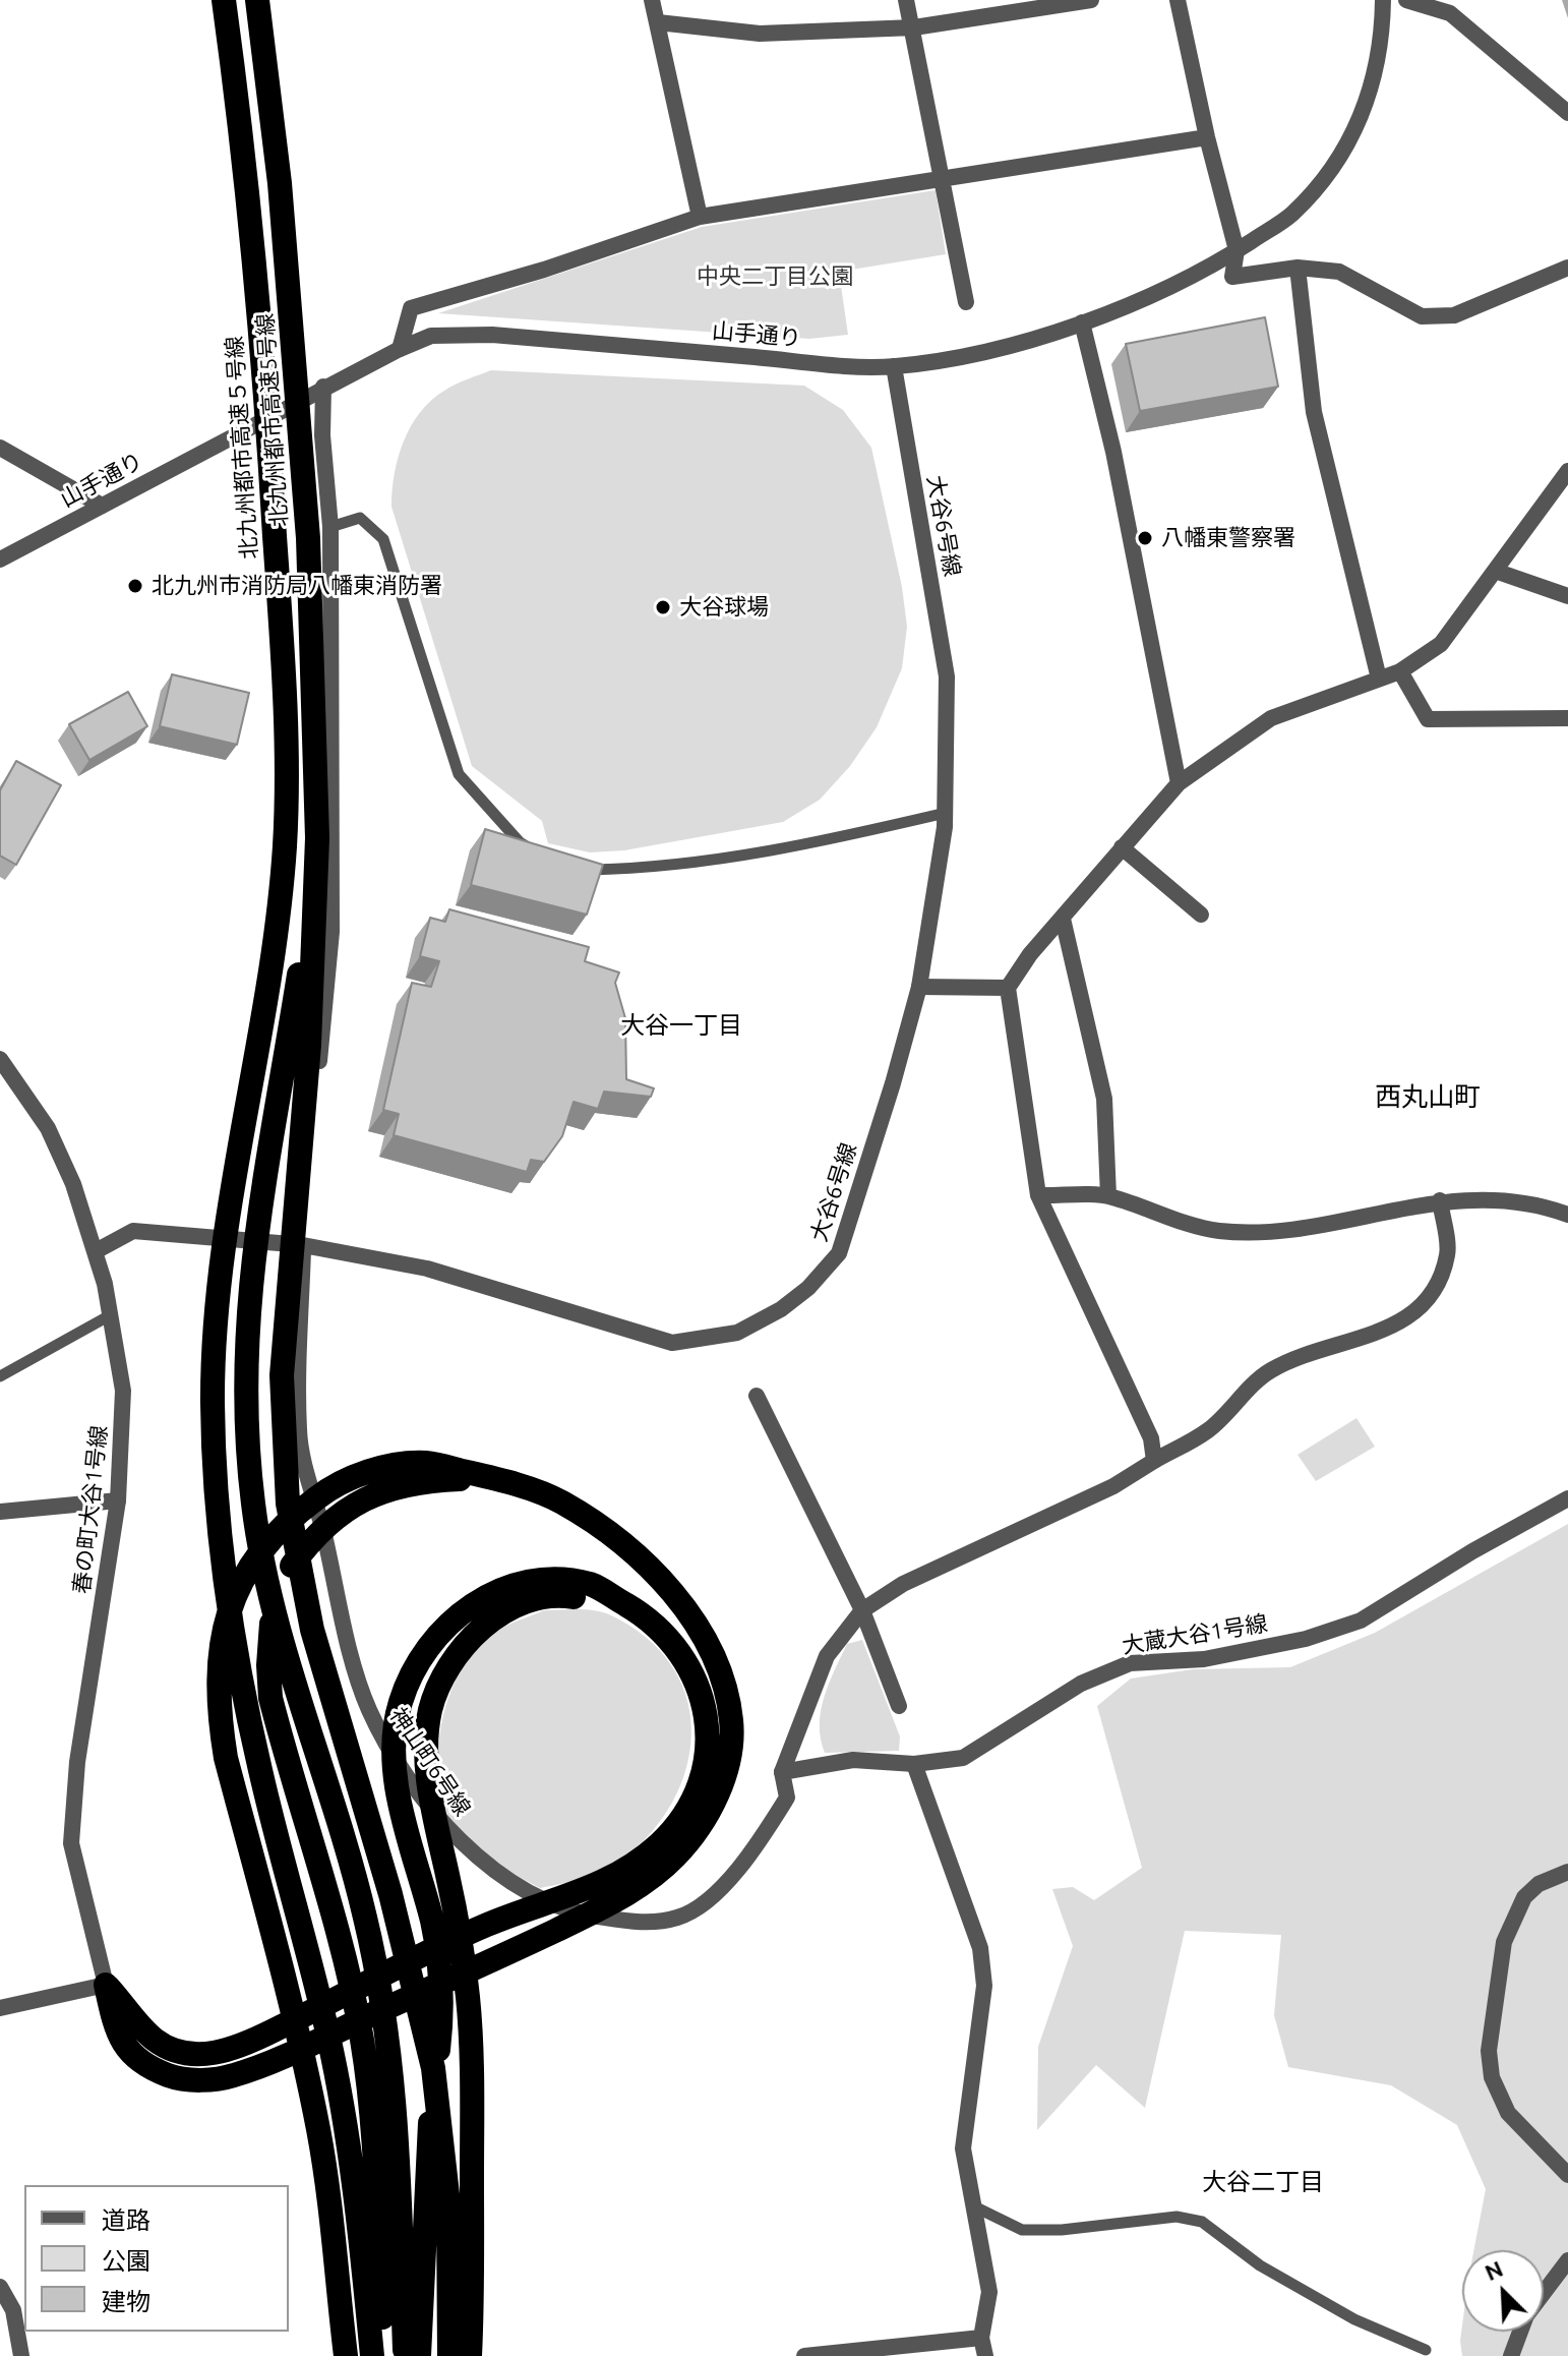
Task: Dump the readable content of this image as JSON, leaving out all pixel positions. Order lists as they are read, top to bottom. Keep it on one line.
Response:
{"streets":{"highway":["北九州都市高速5号線","北九州都市高速５号線"],"street":["山手通り","大谷6号線","春の町大谷1号線","大蔵大谷1号線","神山町6号線"]},"crossings":[["山手通り","大谷6号線"],["山手通り","神山町6号線"],["大谷6号線","春の町大谷1号線"],["大谷6号線","神山町6号線"]],"districts":["大谷一丁目","西丸山町","大谷二丁目"],"parks":["中央二丁目公園"],"places":["八幡東警察署","北九州市消防局八幡東消防署","大谷球場"],"legend":["道路","公園","建物"],"north":"top left"}
